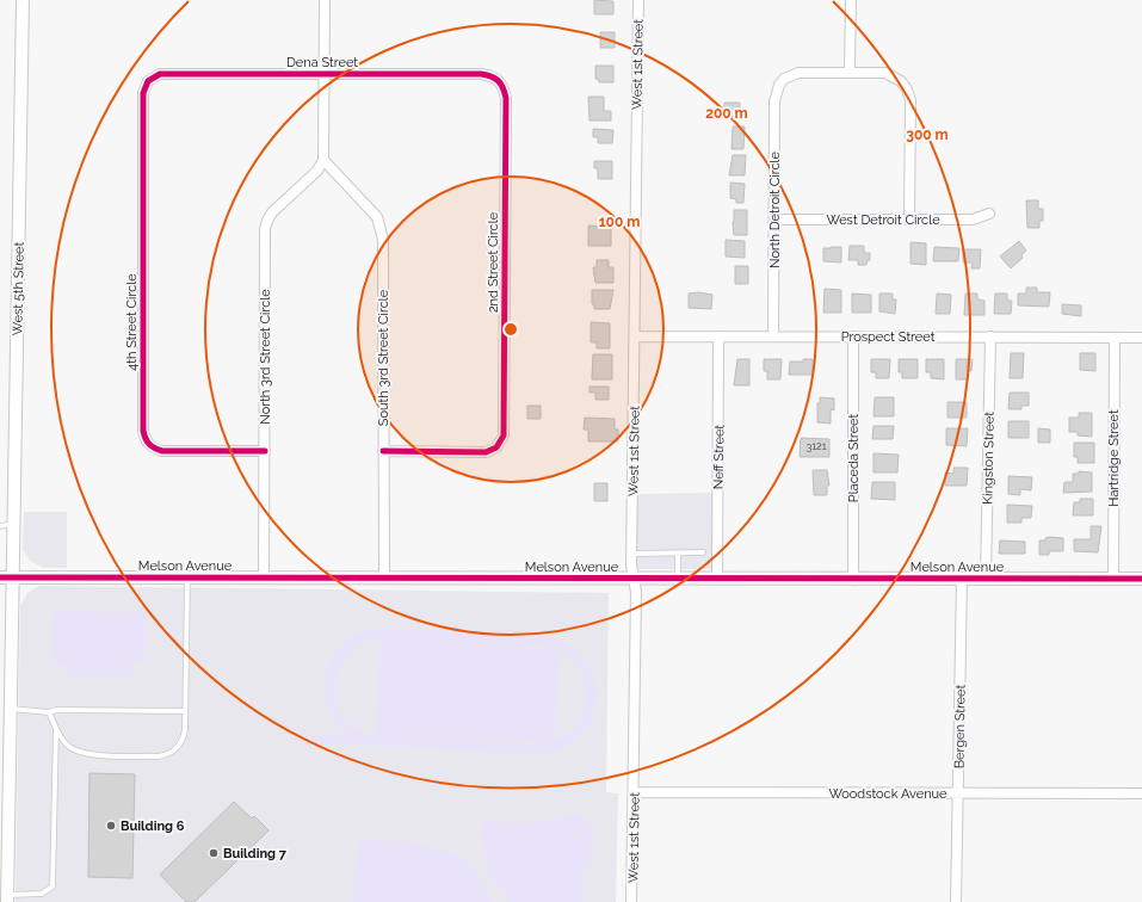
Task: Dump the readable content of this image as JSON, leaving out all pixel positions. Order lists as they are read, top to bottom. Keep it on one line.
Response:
{"streets":{"street":["Dena Street","West 1st Street","North Detroit Circle","West Detroit Circle","2nd Street Circle","West 5th Street","4th Street Circle","Prospect Street","North 3rd Street Circle","South 3rd Street Circle","Neff Street","Placeda Street","Kingston Street","Hartridge Street","Melson Avenue","Bergen Street","Woodstock Avenue"]},"crossings":[["Dena Street","2nd Street Circle"],["Dena Street","4th Street Circle"],["West 1st Street","Prospect Street"],["West 1st Street","Melson Avenue"],["West 1st Street","Woodstock Avenue"],["North Detroit Circle","West Detroit Circle"],["North Detroit Circle","Prospect Street"],["2nd Street Circle","South 3rd Street Circle"],["West 5th Street","Melson Avenue"],["4th Street Circle","North 3rd Street Circle"],["Prospect Street","Neff Street"],["Prospect Street","Placeda Street"],["Prospect Street","Kingston Street"],["Prospect Street","Hartridge Street"],["North 3rd Street Circle","South 3rd Street Circle"],["North 3rd Street Circle","Melson Avenue"],["South 3rd Street Circle","Melson Avenue"],["Neff Street","Melson Avenue"],["Placeda Street","Melson Avenue"],["Kingston Street","Melson Avenue"],["Hartridge Street","Melson Avenue"],["Melson Avenue","Bergen Street"],["Bergen Street","Woodstock Avenue"]],"places":["Building 6","Building 7"],"house_numbers":["3121"],"rings":["200 m","300 m","100 m"]}
